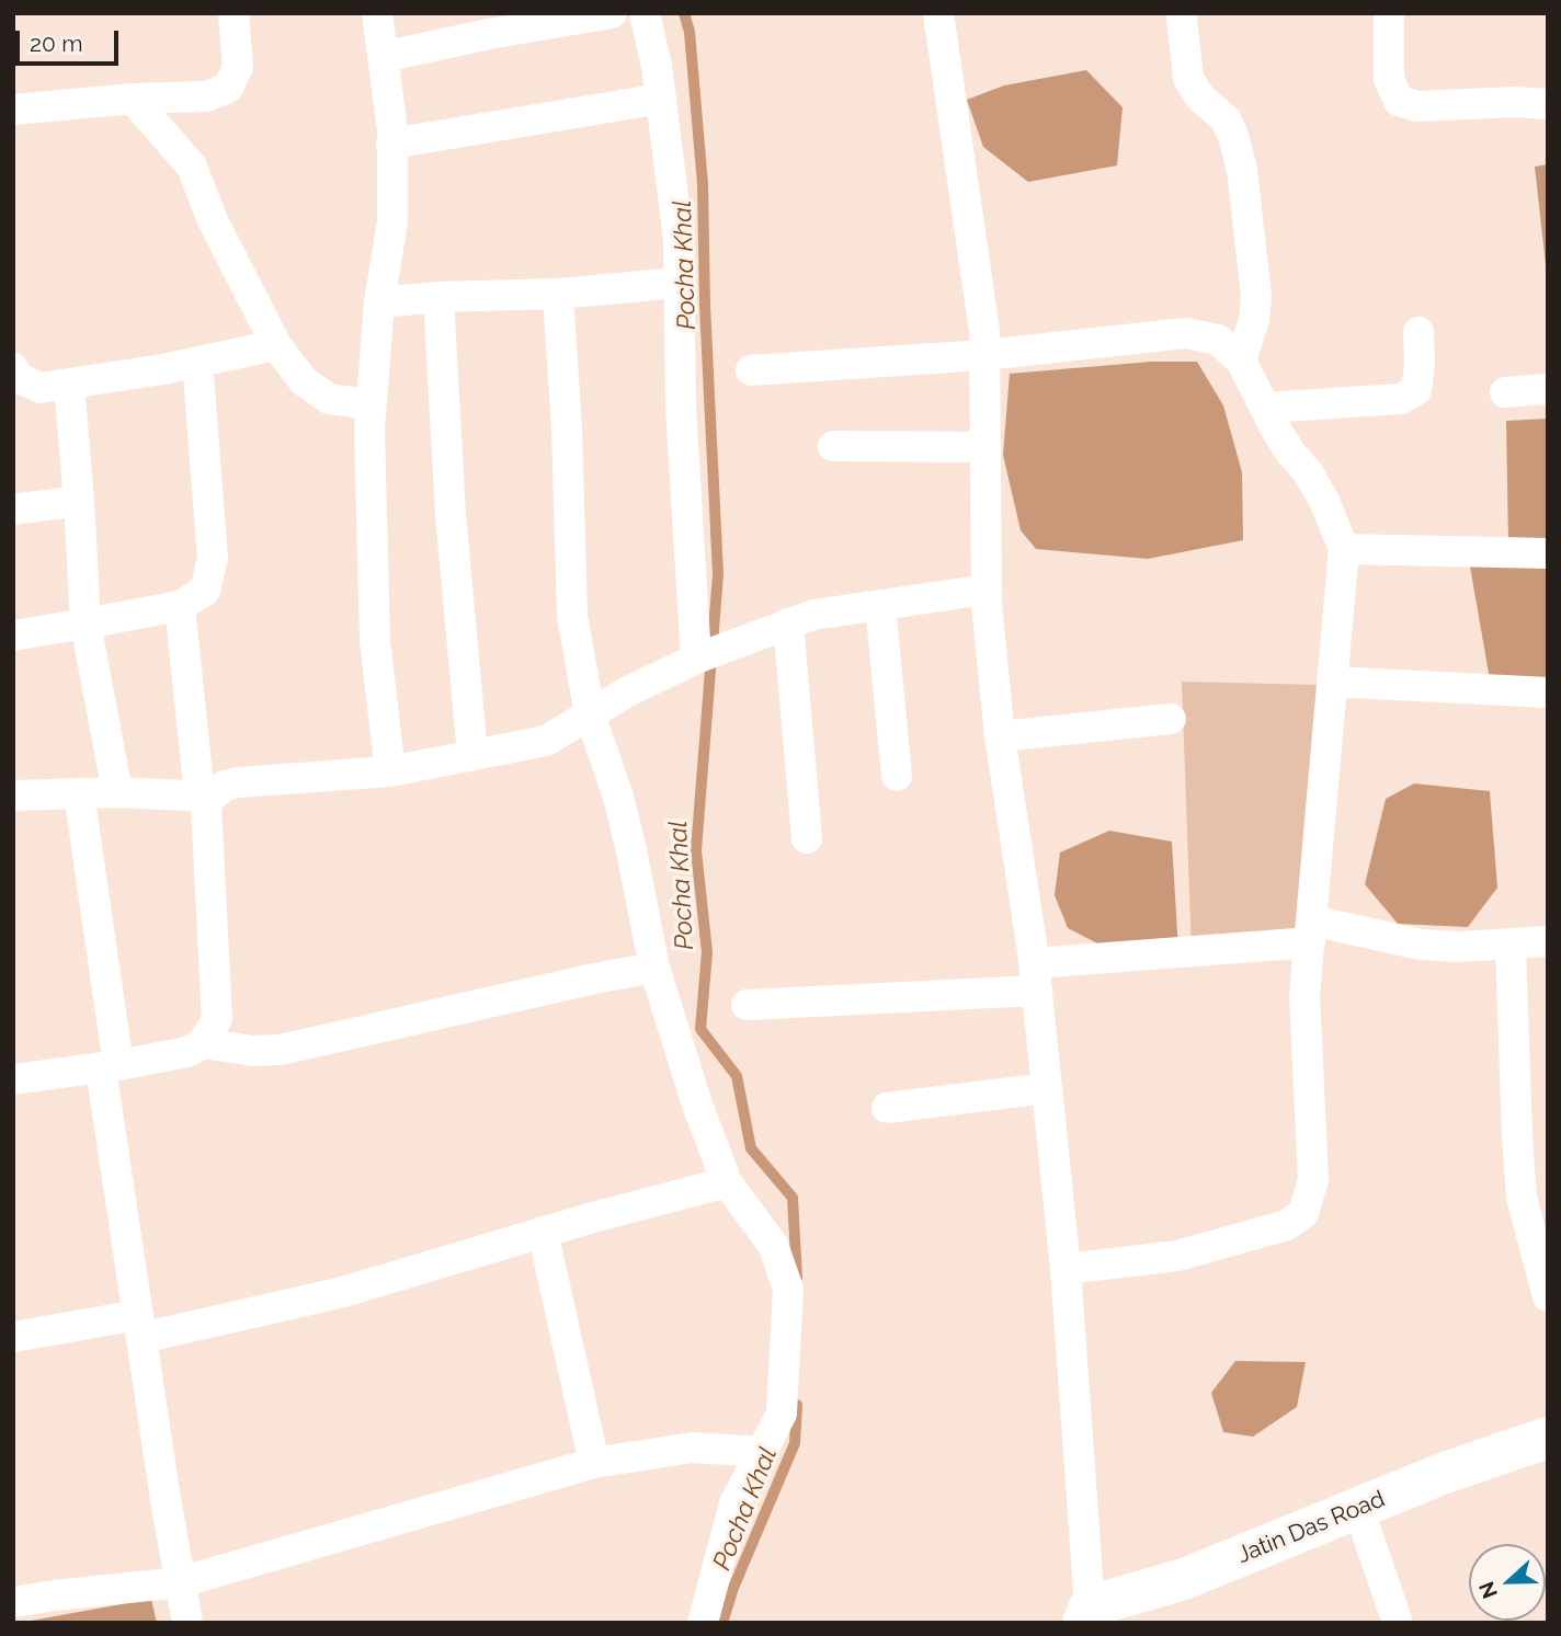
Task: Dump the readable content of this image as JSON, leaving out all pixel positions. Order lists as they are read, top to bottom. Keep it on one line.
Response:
{"streets":{"street":["Jatin Das Road"]},"water":["Pocha Khal"],"scale_bar":"20 m","north":"left"}
